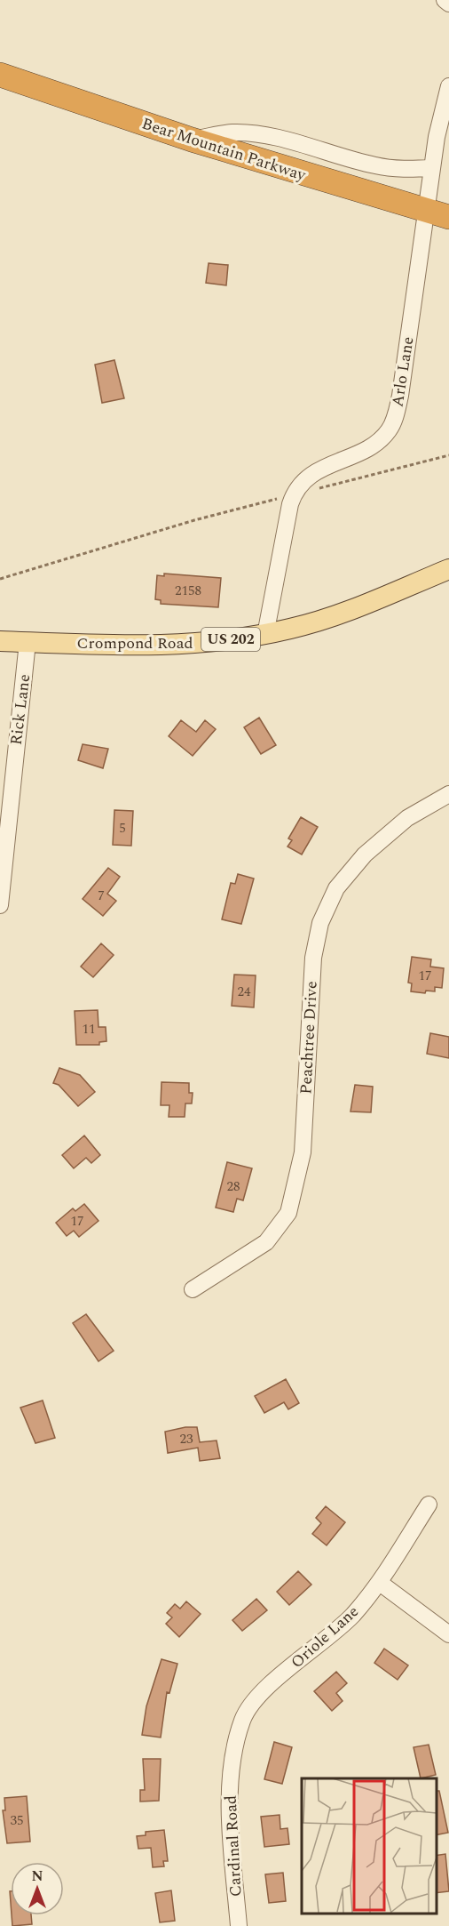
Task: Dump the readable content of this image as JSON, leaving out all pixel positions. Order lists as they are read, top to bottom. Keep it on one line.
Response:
{"streets":{"highway":["Bear Mountain Parkway"],"main road":["US 202","Crompond Road"],"street":["Arlo Lane","Rick Lane","Peachtree Drive","Oriole Lane","Cardinal Road"]},"crossings":[["Bear Mountain Parkway","Arlo Lane"],["Arlo Lane","Crompond Road"],["Crompond Road","Rick Lane"],["Oriole Lane","Cardinal Road"]],"house_numbers":["2158","5","7","17","24","11","28","17","23","35"],"north":"top"}
